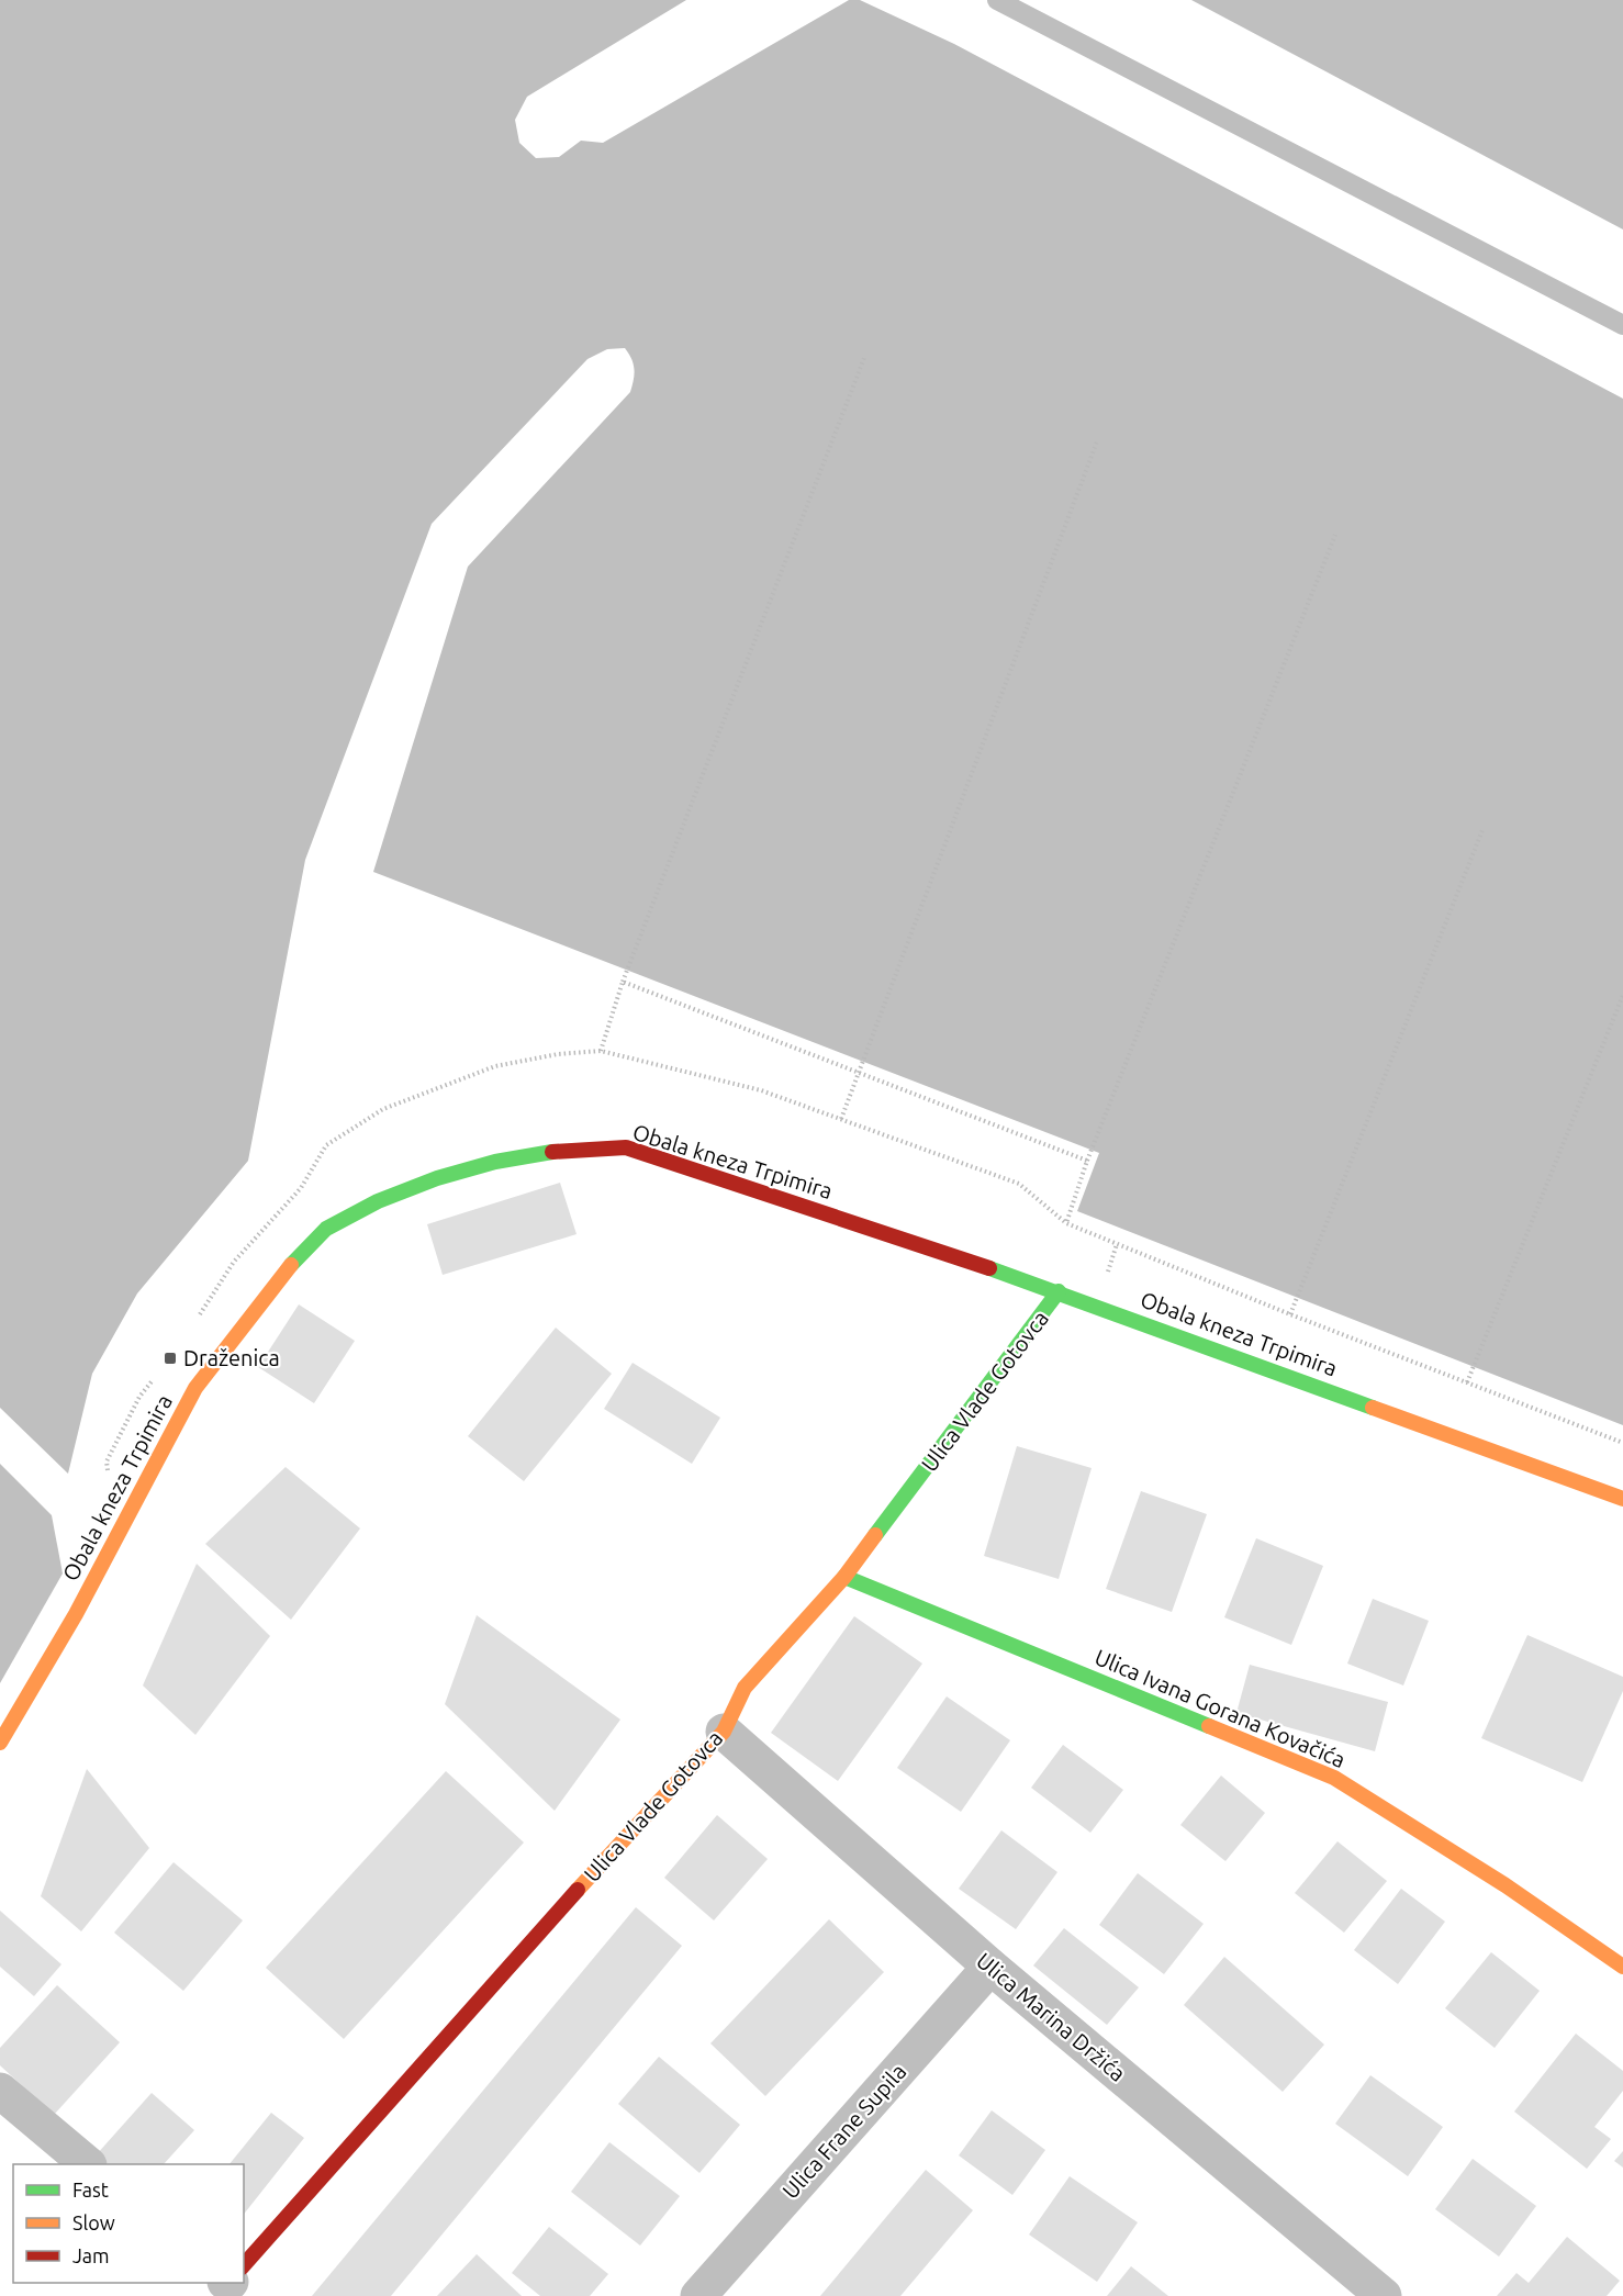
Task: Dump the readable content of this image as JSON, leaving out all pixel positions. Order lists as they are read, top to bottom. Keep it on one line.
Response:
{"streets":{"street":["Obala kneza Trpimira","Ulica Vlade Gotovca","Ulica Ivana Gorana Kovačića","Ulica Marina Držića","Ulica Frane Supila"]},"crossings":[["Obala kneza Trpimira","Ulica Vlade Gotovca"],["Ulica Vlade Gotovca","Ulica Ivana Gorana Kovačića"],["Ulica Vlade Gotovca","Ulica Marina Držića"],["Ulica Marina Držića","Ulica Frane Supila"]],"places":{"transit":["Draženica"]},"legend":["Fast","Slow","Jam"]}
